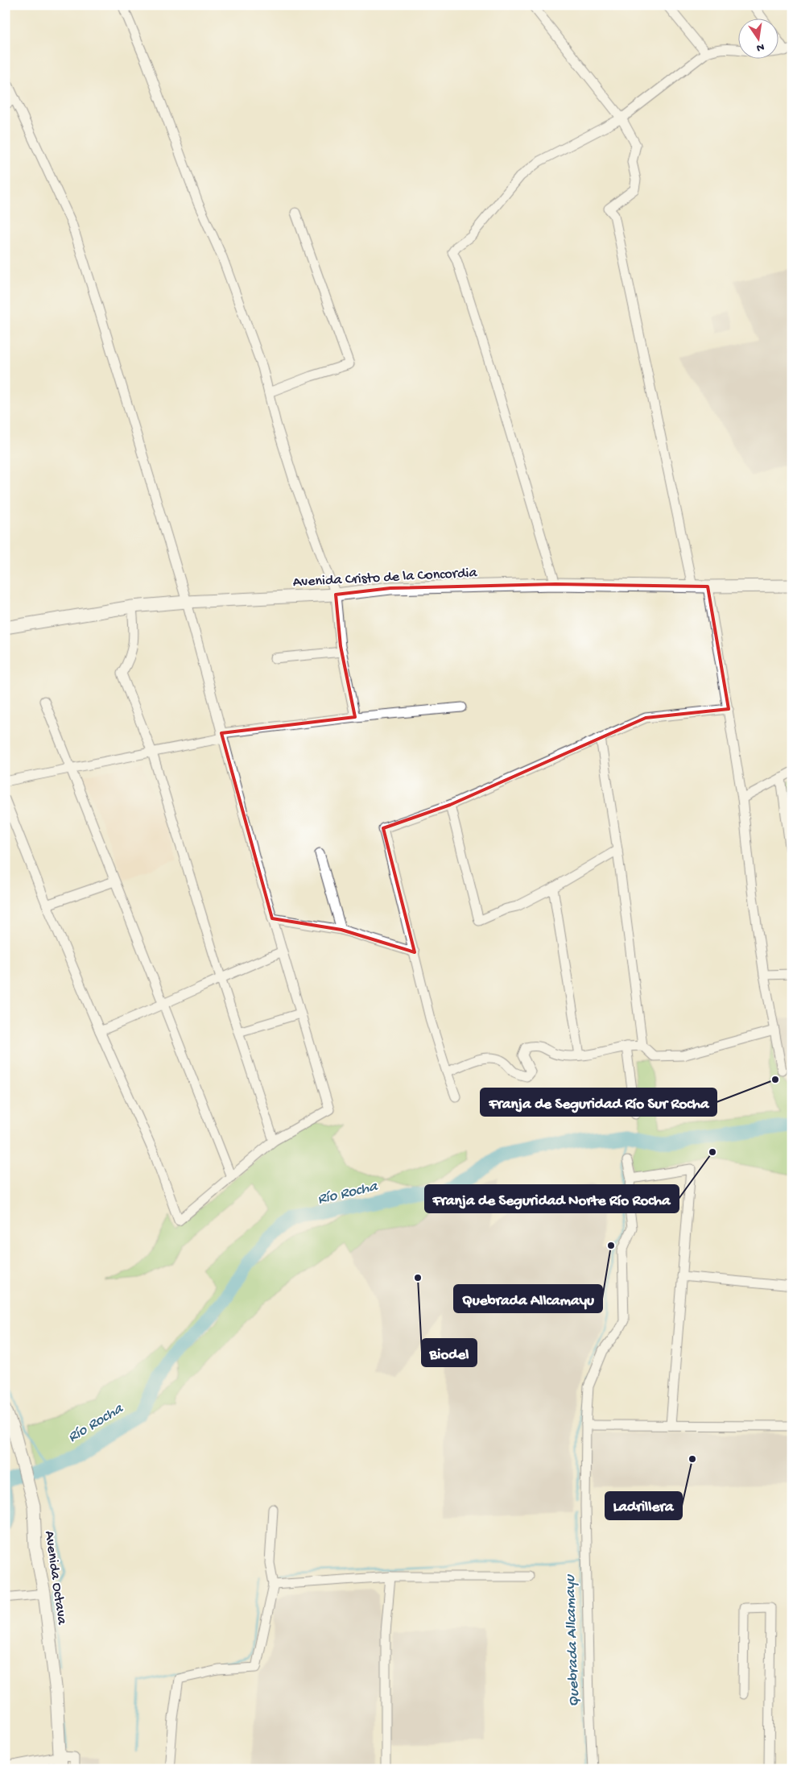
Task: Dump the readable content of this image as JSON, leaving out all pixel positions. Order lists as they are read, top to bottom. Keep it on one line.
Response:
{"streets":{"main road":["Avenida Cristo de la Concordia","Avenida Octava"]},"water":["Río Rocha","Quebrada Allcamayu"],"places":["Franja de Seguridad Río Sur Rocha","Franja de Seguridad Norte Río Rocha","Quebrada Allcamayu","Biodel","Ladrillera"],"north":"bottom"}
